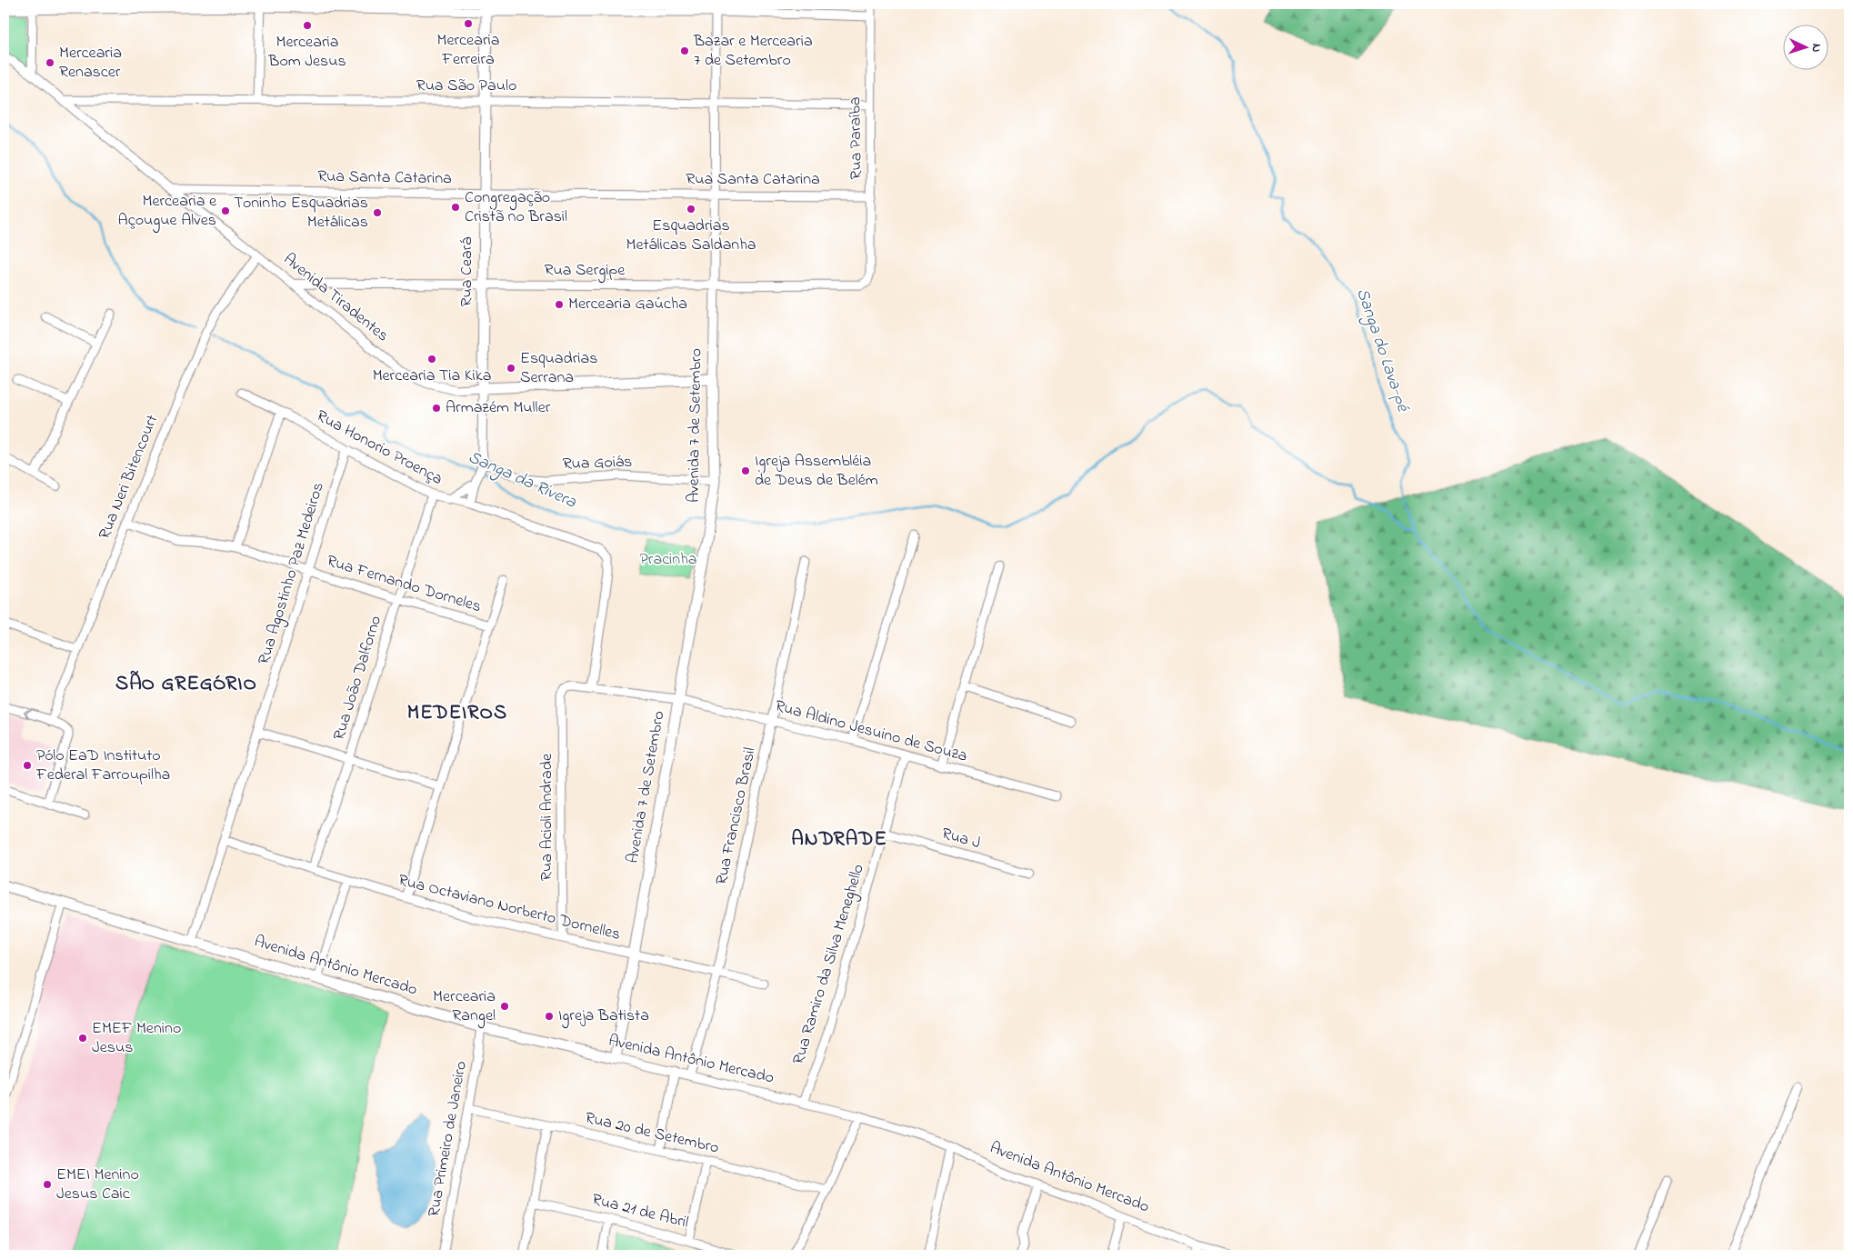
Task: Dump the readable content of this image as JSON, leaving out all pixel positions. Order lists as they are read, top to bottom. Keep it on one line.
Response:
{"streets":{"street":["Rua São Paulo","Rua Paraíba","Rua Santa Catarina","Rua Sergipe","Rua Ceará","Avenida Tiradentes","Avenida 7 de Setembro","Rua Honorio Proença","Rua Goiás","Rua Neri Bitencourt","Rua Agostinho Paz Medeiros","Rua Fernando Dorneles","Rua João Dalforno","Rua Aldino Jesuino de Souza","Rua Francisco Brasil","Rua Acioli Andrade","Rua J","Rua Octaviano Norberto Dornelles","Rua Ramiro da Silva Meneghello","Avenida Antônio Mercado","Rua 20 de Setembro","Rua Primeiro de Janeiro","Rua 21 de Abril"]},"crossings":[["Rua São Paulo","Rua Paraíba"],["Rua São Paulo","Rua Ceará"],["Rua São Paulo","Avenida Tiradentes"],["Rua São Paulo","Avenida 7 de Setembro"],["Rua Paraíba","Rua Santa Catarina"],["Rua Paraíba","Rua Sergipe"],["Rua Santa Catarina","Rua Ceará"],["Rua Santa Catarina","Avenida Tiradentes"],["Rua Santa Catarina","Avenida 7 de Setembro"],["Rua Sergipe","Rua Ceará"],["Rua Sergipe","Avenida Tiradentes"],["Rua Sergipe","Avenida 7 de Setembro"],["Rua Ceará","Avenida Tiradentes"],["Rua Ceará","Rua Honorio Proença"],["Rua Ceará","Rua Goiás"],["Avenida Tiradentes","Avenida 7 de Setembro"],["Avenida Tiradentes","Rua Neri Bitencourt"],["Avenida 7 de Setembro","Rua Goiás"],["Avenida 7 de Setembro","Rua Aldino Jesuino de Souza"],["Avenida 7 de Setembro","Rua Octaviano Norberto Dornelles"],["Avenida 7 de Setembro","Avenida Antônio Mercado"],["Rua Honorio Proença","Rua Agostinho Paz Medeiros"],["Rua Honorio Proença","Rua João Dalforno"],["Rua Honorio Proença","Rua Aldino Jesuino de Souza"],["Rua Neri Bitencourt","Rua Fernando Dorneles"],["Rua Agostinho Paz Medeiros","Rua Fernando Dorneles"],["Rua Agostinho Paz Medeiros","Rua Octaviano Norberto Dornelles"],["Rua Agostinho Paz Medeiros","Avenida Antônio Mercado"],["Rua Fernando Dorneles","Rua João Dalforno"],["Rua João Dalforno","Rua Octaviano Norberto Dornelles"],["Rua Aldino Jesuino de Souza","Rua Francisco Brasil"],["Rua Aldino Jesuino de Souza","Rua Acioli Andrade"],["Rua Aldino Jesuino de Souza","Rua Ramiro da Silva Meneghello"],["Rua Francisco Brasil","Rua Octaviano Norberto Dornelles"],["Rua Francisco Brasil","Avenida Antônio Mercado"],["Rua Acioli Andrade","Rua Octaviano Norberto Dornelles"],["Rua J","Rua Ramiro da Silva Meneghello"],["Rua Ramiro da Silva Meneghello","Avenida Antônio Mercado"],["Avenida Antônio Mercado","Rua Primeiro de Janeiro"],["Rua 20 de Setembro","Rua Primeiro de Janeiro"]],"districts":["SÃO GREGÓRIO","MEDEIROS","ANDRADE"],"water":["Sanga do Lava-pé","Sanga da Rivera"],"parks":["Pracinha"],"places":["Mercearia Ferreira","Mercearia Bom Jesus","Bazar e Mercearia 7 de Setembro","Mercearia Renascer","Congregação Cristã no Brasil","Esquadrias Metálicas Saldanha","Mercearia e Açougue Alves","Toninho Esquadrias Metálicas","Mercearia Gaúcha","Mercearia Tia Kika","Esquadrias Serrana","Armazém Muller","Igreja Assembléia de Deus de Belém","Pólo EaD Instituto Federal Farroupilha","Mercearia Rangel","Igreja Batista","EMEF Menino Jesus","EMEI Menino Jesus Caic"],"north":"right"}
